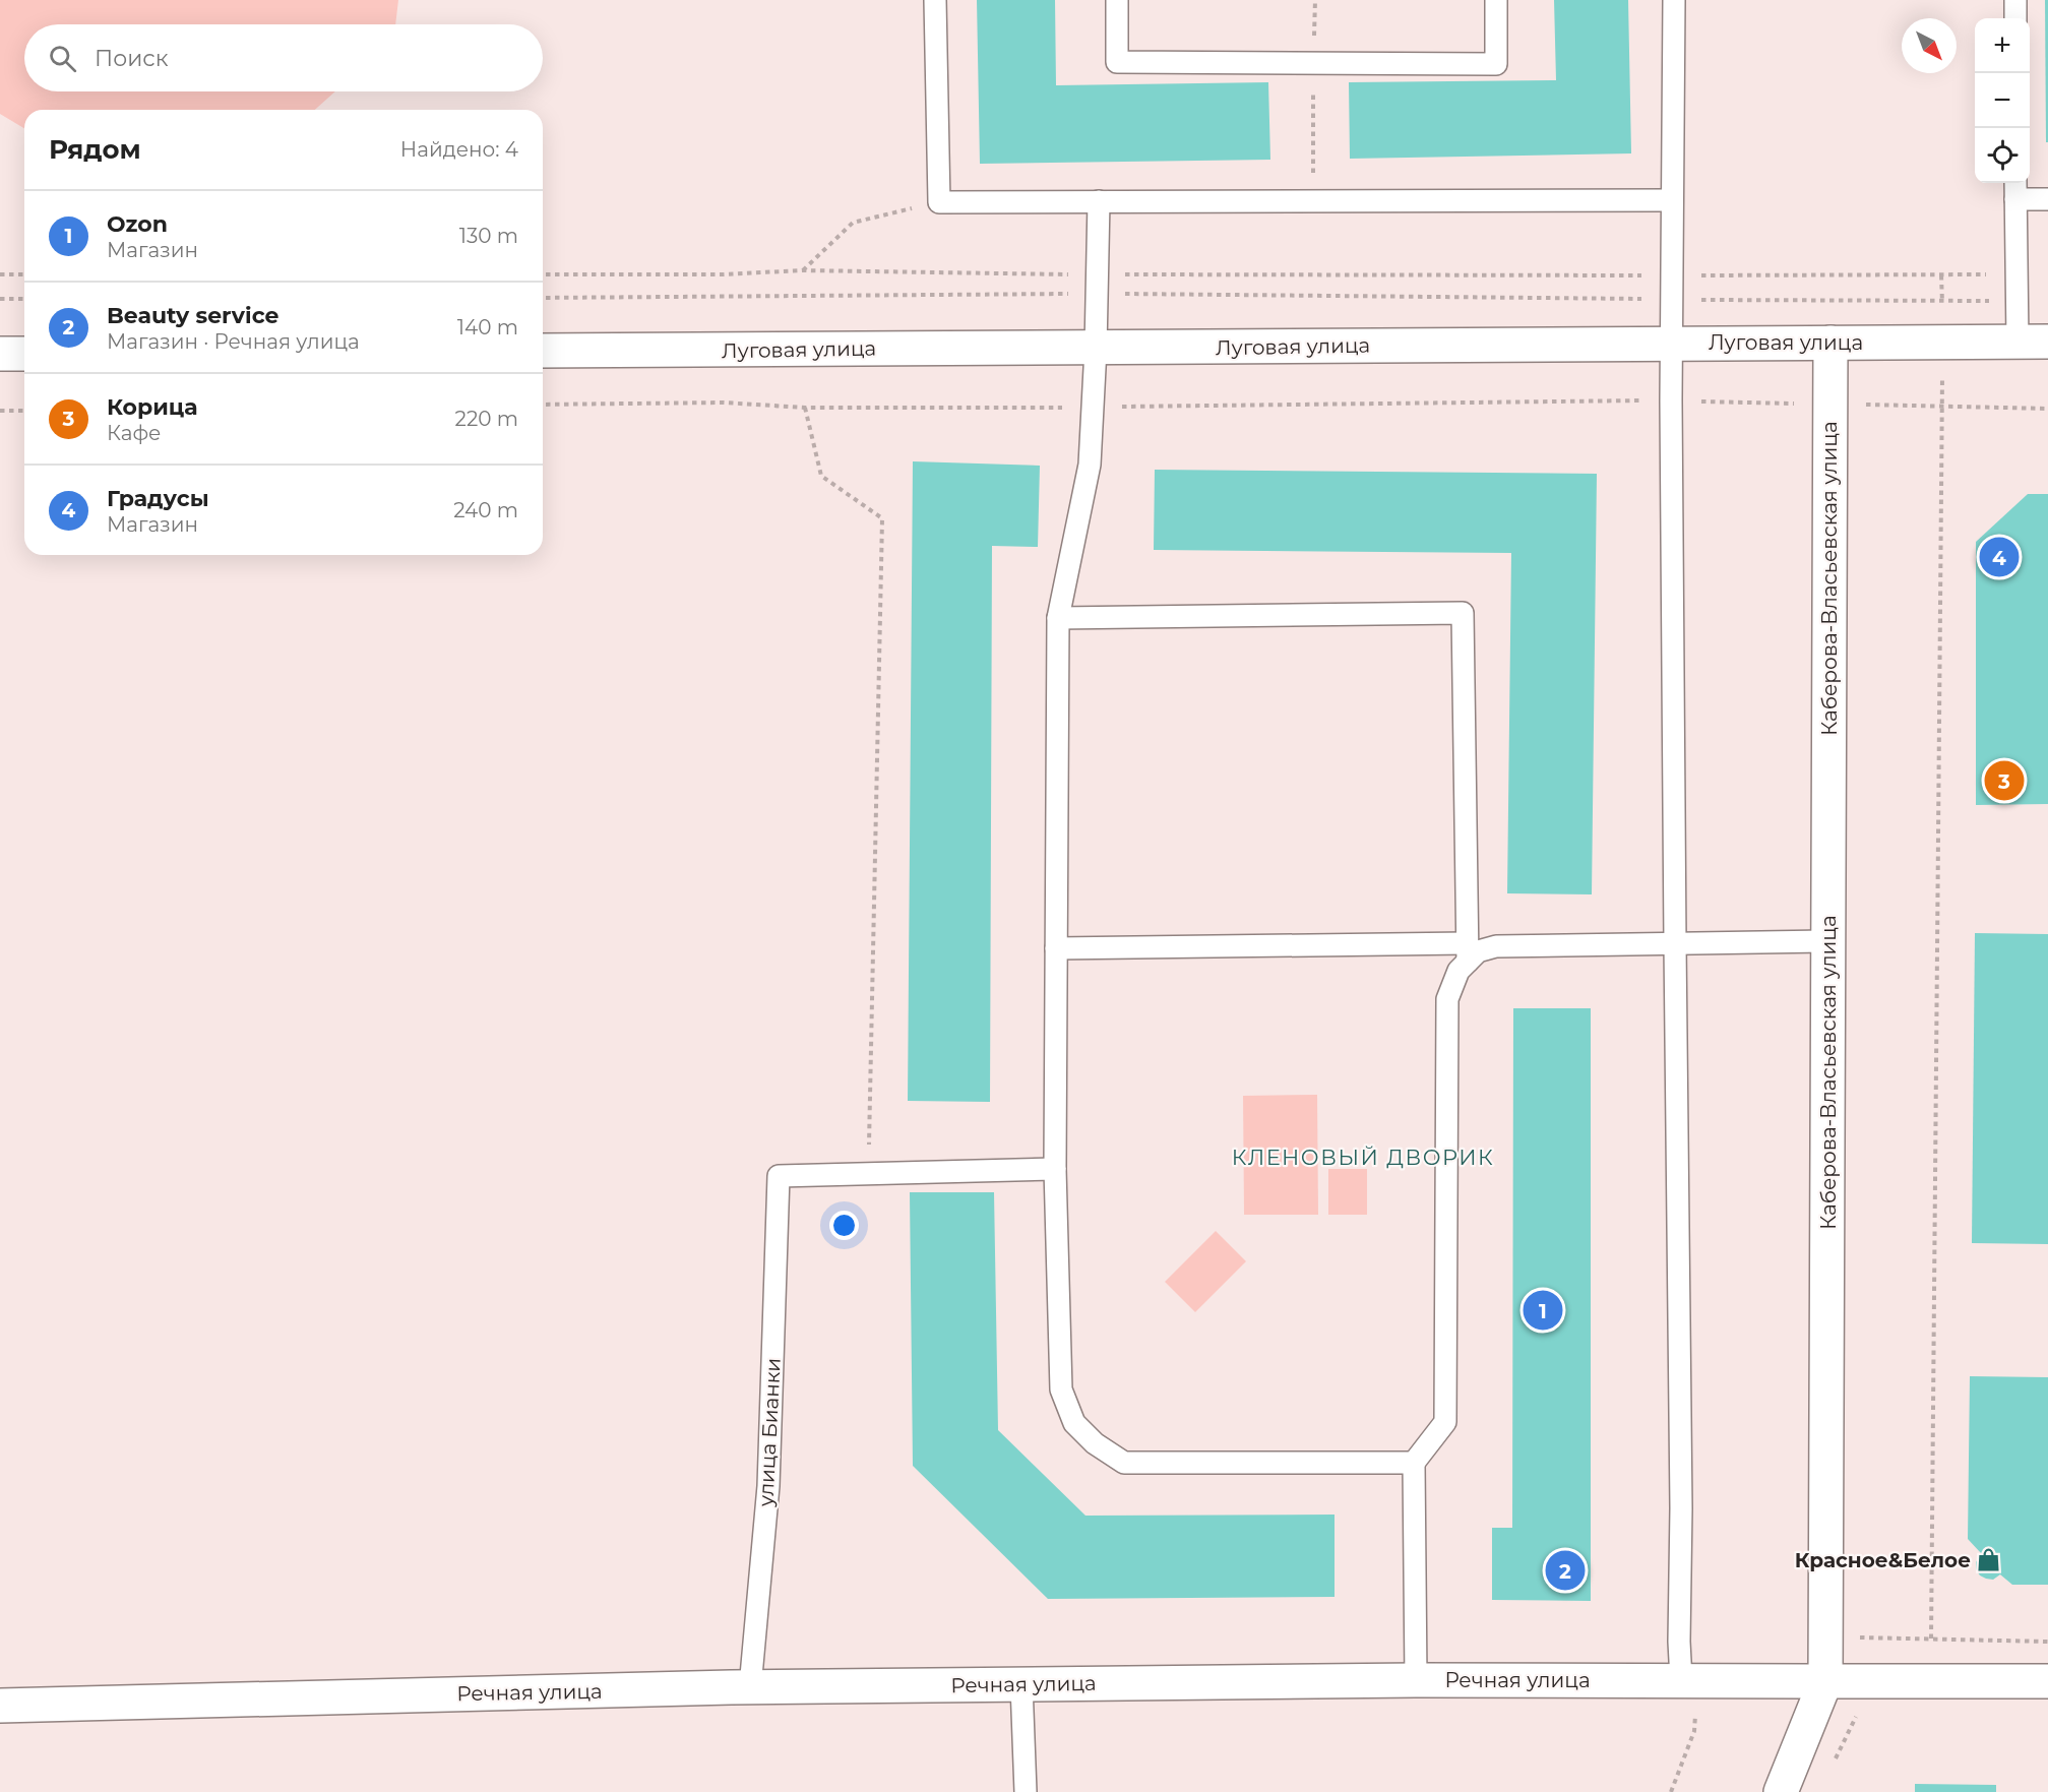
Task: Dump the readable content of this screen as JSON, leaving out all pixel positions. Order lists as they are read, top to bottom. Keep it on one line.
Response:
{"streets":{"street":["Луговая улица","Каберова-Власьевская улица","Речная улица"],"lane":["улица Бианки"]},"crossings":[["Луговая улица","Каберова-Власьевская улица"],["Каберова-Власьевская улица","Речная улица"],["улица Бианки","Речная улица"]],"districts":["КЛЕНОВЫЙ ДВОРИК"],"places":{"shop":["Красное&Белое"]},"north":"bottom right","page":{"map_buttons":["+","−"],"search":"Поиск","heading":["Рядом","Найдено: 4"],"list":[{"mark":"1","name":"Ozon","note":"Магазин","value":"130 m"},{"mark":"2","name":"Beauty service","note":"Магазин · Речная улица","value":"140 m"},{"mark":"3","name":"Корица","note":"Кафе","value":"220 m"},{"mark":"4","name":"Градусы","note":"Магазин","value":"240 m"}],"pins":["4","3","1","2"]}}
